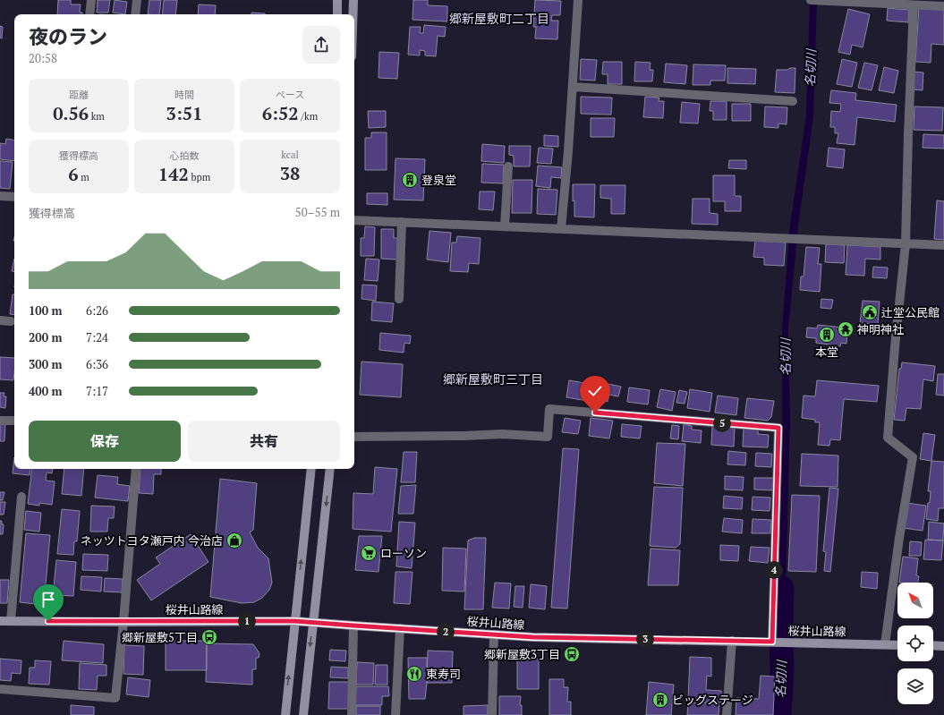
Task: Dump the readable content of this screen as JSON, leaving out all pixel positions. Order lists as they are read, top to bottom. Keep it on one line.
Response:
{"streets":{"main road":["桜井山路線"]},"districts":["郷新屋敷町二丁目","郷新屋敷町三丁目"],"water":["名切川"],"places":{"building":["登泉堂","本堂","ビッグステージ"],"public building":["辻堂公民館"],"temple":["神明神社"],"shop":["ネッツトヨタ瀬戸内 今治店"],"supermarket":["ローソン"],"bus stop":["郷新屋敷5丁目","郷新屋敷3丁目"],"restaurant":["東寿司"]},"north":"top left","page":{"heading":["夜のラン","20:58"],"stats":[["距離","0.56 km"],["時間","3:51"],["ペース","6:52 /km"],["獲得標高","6 m"],["心拍数","142 bpm"],["kcal","38"]],"chart":["獲得標高","50–55 m"],"list":[{"name":"100 m","note":"6:26"},{"name":"200 m","note":"7:24"},{"name":"300 m","note":"6:36"},{"name":"400 m","note":"7:17"}],"buttons":["保存","共有"],"pins":["5","4","1","2","3"]}}
